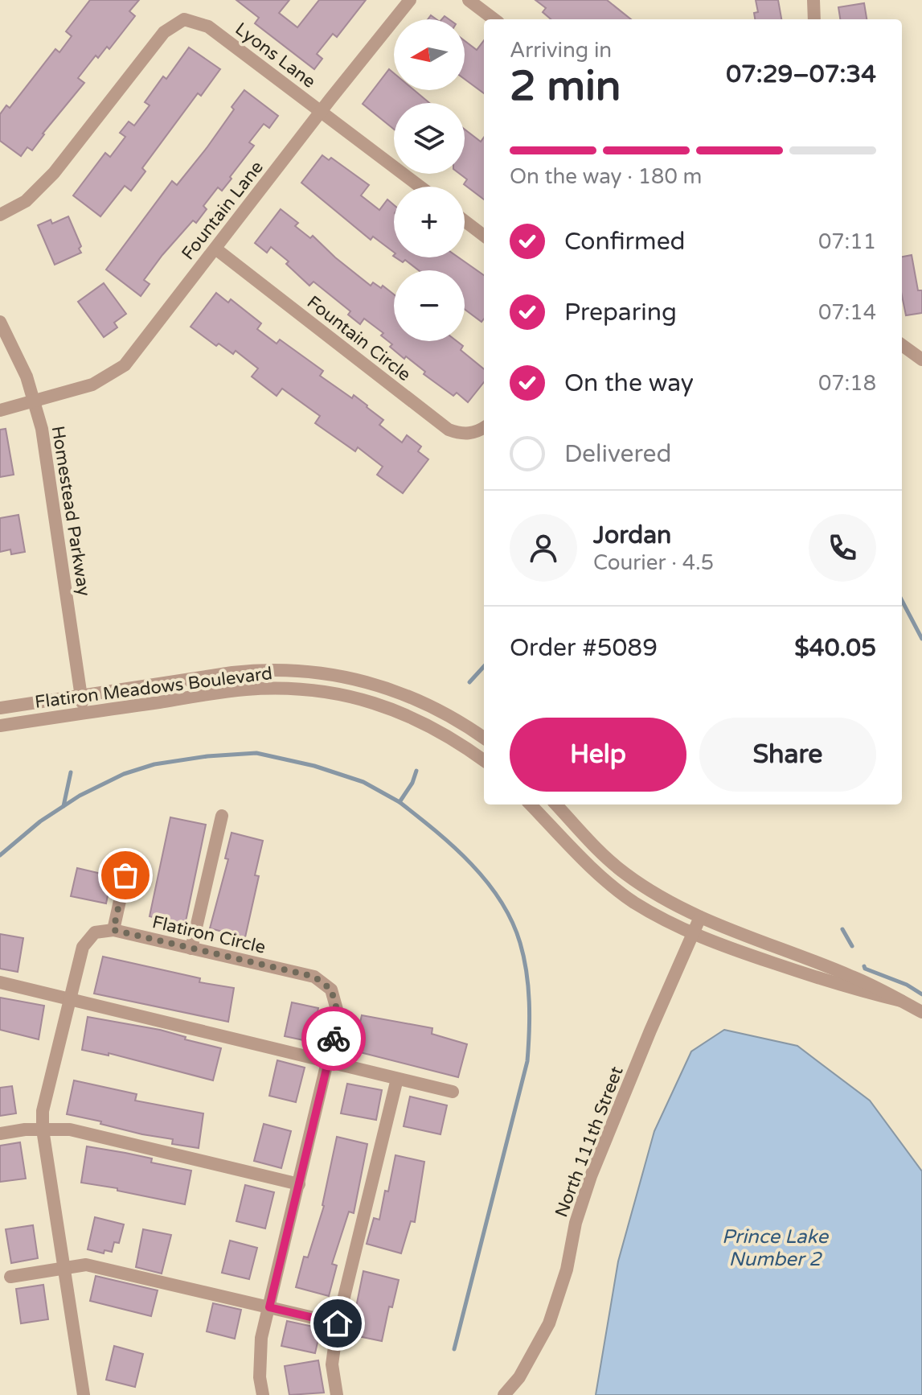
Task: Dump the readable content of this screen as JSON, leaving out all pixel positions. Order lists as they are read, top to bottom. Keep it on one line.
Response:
{"streets":{"street":["Lyons Lane","Fountain Lane","Fountain Circle","Homestead Parkway","Flatiron Meadows Boulevard","Flatiron Circle","North 111th Street"]},"crossings":[["Lyons Lane","Fountain Lane"],["Fountain Lane","Fountain Circle"],["Fountain Lane","Homestead Parkway"],["Homestead Parkway","Flatiron Meadows Boulevard"]],"water":["Prince Lake Number 2"],"north":"left","page":{"map_buttons":["+","−"],"heading":["2 min","Arriving in","07:29–07:34"],"panel":["Jordan","Courier · 4.5","Order #5089","$40.05"],"bar":"On the way · 180 m","list":[["Confirmed","07:11"],["Preparing","07:14"],["On the way","07:18"],"Delivered"],"buttons":["Help","Share"]}}
